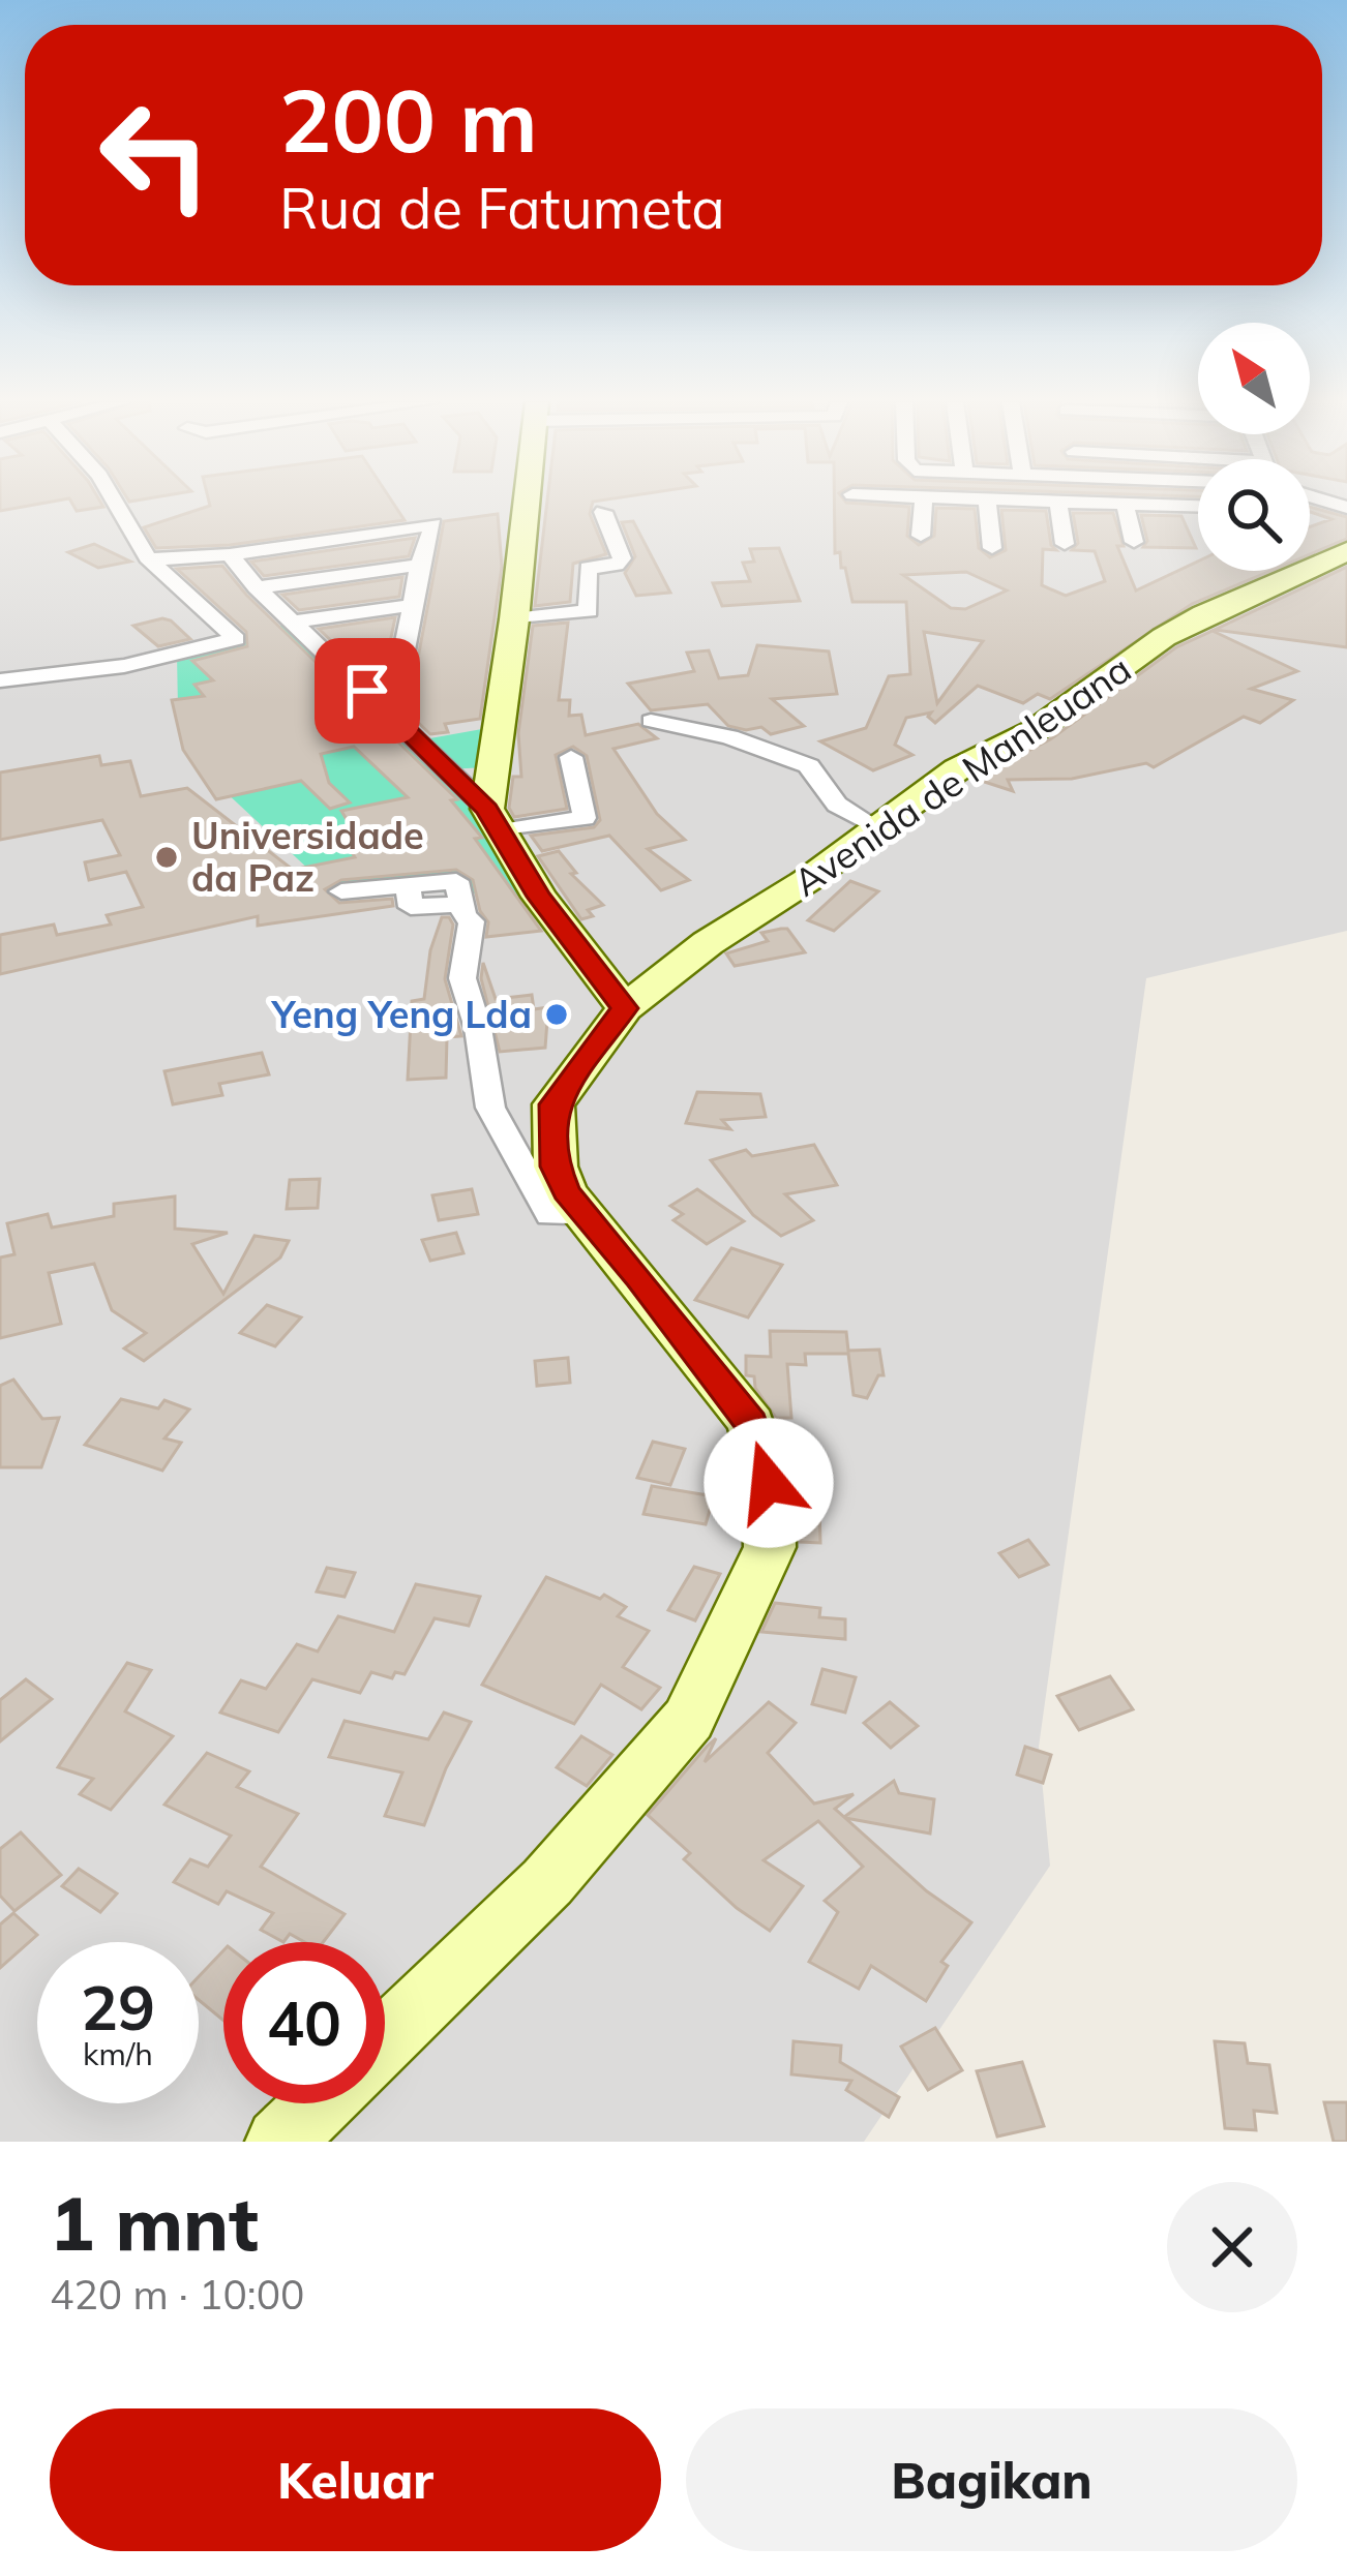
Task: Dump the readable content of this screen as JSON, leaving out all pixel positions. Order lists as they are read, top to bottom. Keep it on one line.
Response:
{"streets":{"street":["Avenida de Manleuana"]},"places":["Universidade da Paz","Yeng Yeng Lda"],"north":"top left","page":{"turn":["200 m","Rua de Fatumeta"],"speed":"29 km/h","limit":"40","heading":["1 mnt","420 m · 10:00"],"buttons":["Keluar","Bagikan"]}}
